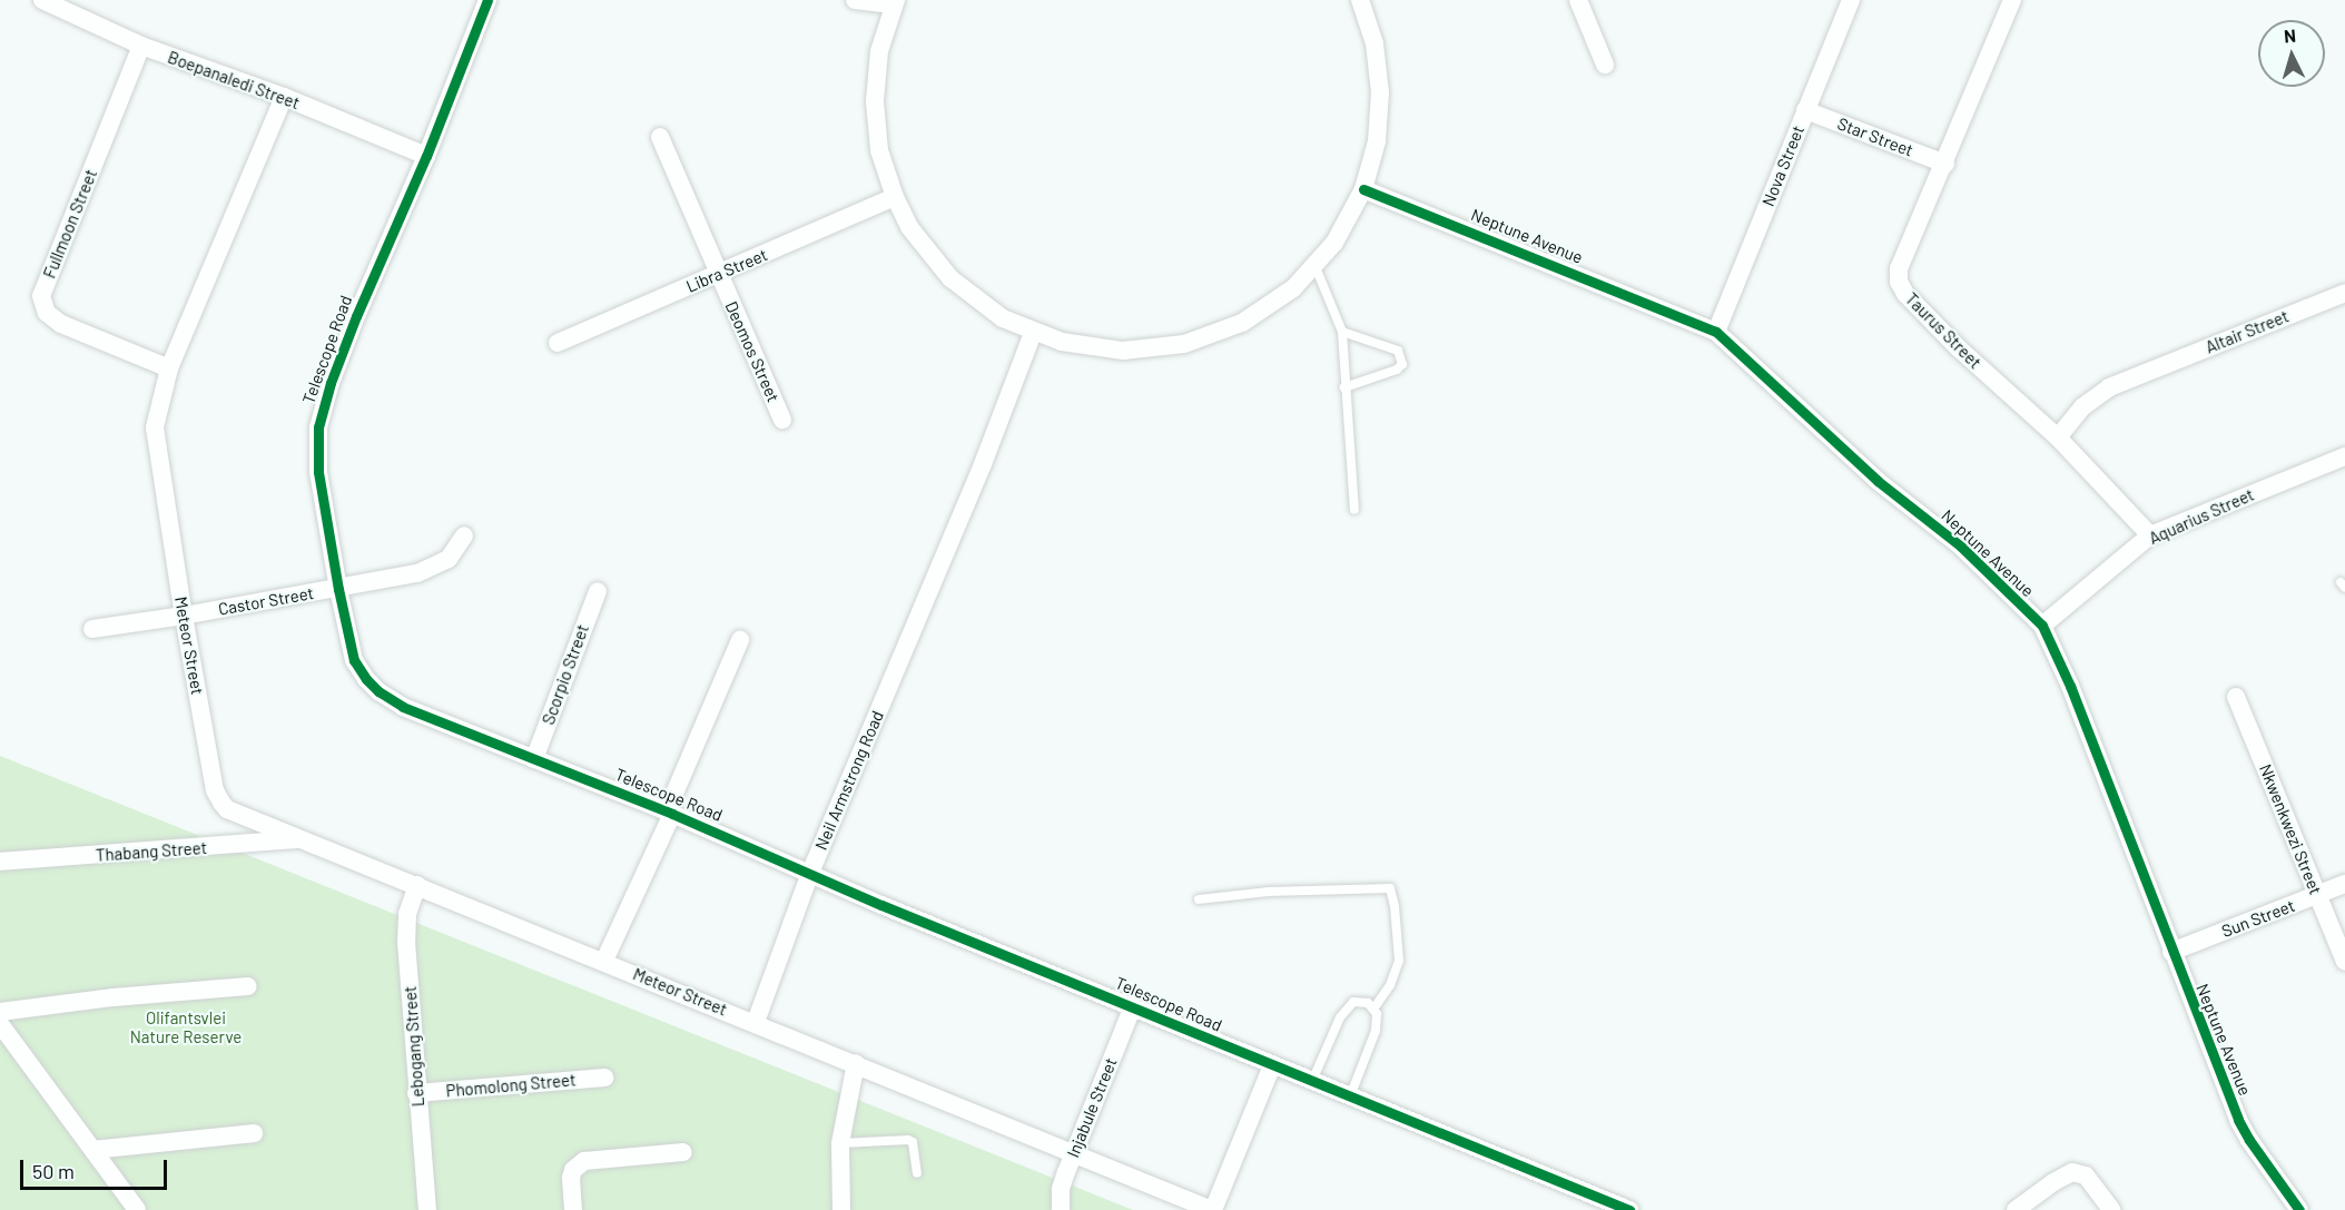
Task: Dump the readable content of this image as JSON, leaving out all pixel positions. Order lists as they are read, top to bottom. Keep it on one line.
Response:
{"streets":{"street":["Boepanaledi Street","Star Street","Nova Street","Fullmoon Street","Neptune Avenue","Libra Street","Taurus Street","Altair Street","Telescope Road","Deomos Street","Aquarius Street","Castor Street","Meteor Street","Scorpio Street","Neil Armstrong Road","Nkwenkwezi Street","Thabang Street","Sun Street","Lebogang Street","Phomolong Street","Injabule Street"]},"crossings":[["Boepanaledi Street","Fullmoon Street"],["Boepanaledi Street","Telescope Road"],["Boepanaledi Street","Meteor Street"],["Star Street","Nova Street"],["Star Street","Taurus Street"],["Nova Street","Neptune Avenue"],["Fullmoon Street","Meteor Street"],["Neptune Avenue","Aquarius Street"],["Neptune Avenue","Sun Street"],["Libra Street","Deomos Street"],["Taurus Street","Altair Street"],["Taurus Street","Aquarius Street"],["Telescope Road","Castor Street"],["Telescope Road","Scorpio Street"],["Telescope Road","Neil Armstrong Road"],["Telescope Road","Injabule Street"],["Castor Street","Meteor Street"],["Meteor Street","Neil Armstrong Road"],["Meteor Street","Thabang Street"],["Meteor Street","Lebogang Street"],["Nkwenkwezi Street","Sun Street"],["Lebogang Street","Phomolong Street"]],"parks":["Olifantsvlei Nature Reserve"],"scale_bar":"50 m","north":"top"}
